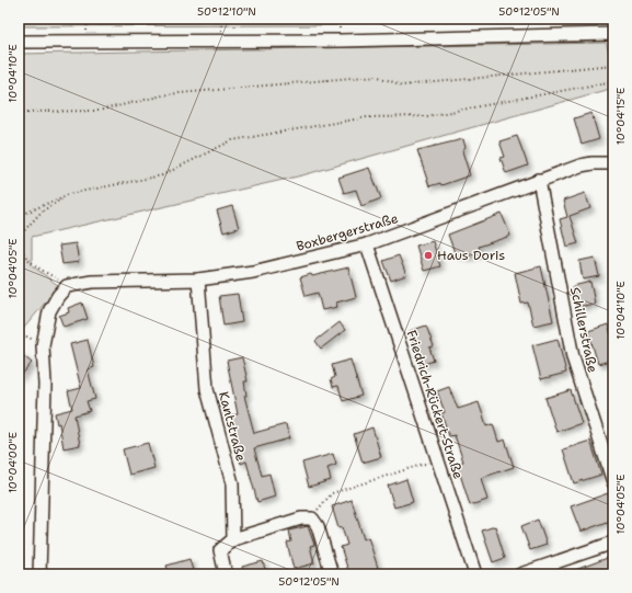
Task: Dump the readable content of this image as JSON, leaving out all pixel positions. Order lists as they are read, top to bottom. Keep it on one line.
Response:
{"streets":{"street":["Boxbergerstraße","Schillerstraße","Friedrich-Rückert-Straße","Kantstraße"]},"crossings":[["Boxbergerstraße","Schillerstraße"],["Boxbergerstraße","Friedrich-Rückert-Straße"],["Boxbergerstraße","Kantstraße"]],"places":["Haus Doris"],"coordinates":["50°12'10\"N","50°12'05\"N","10°04'10\"E","10°04'15\"E","10°04'05\"E","10°04'00\"E"]}
